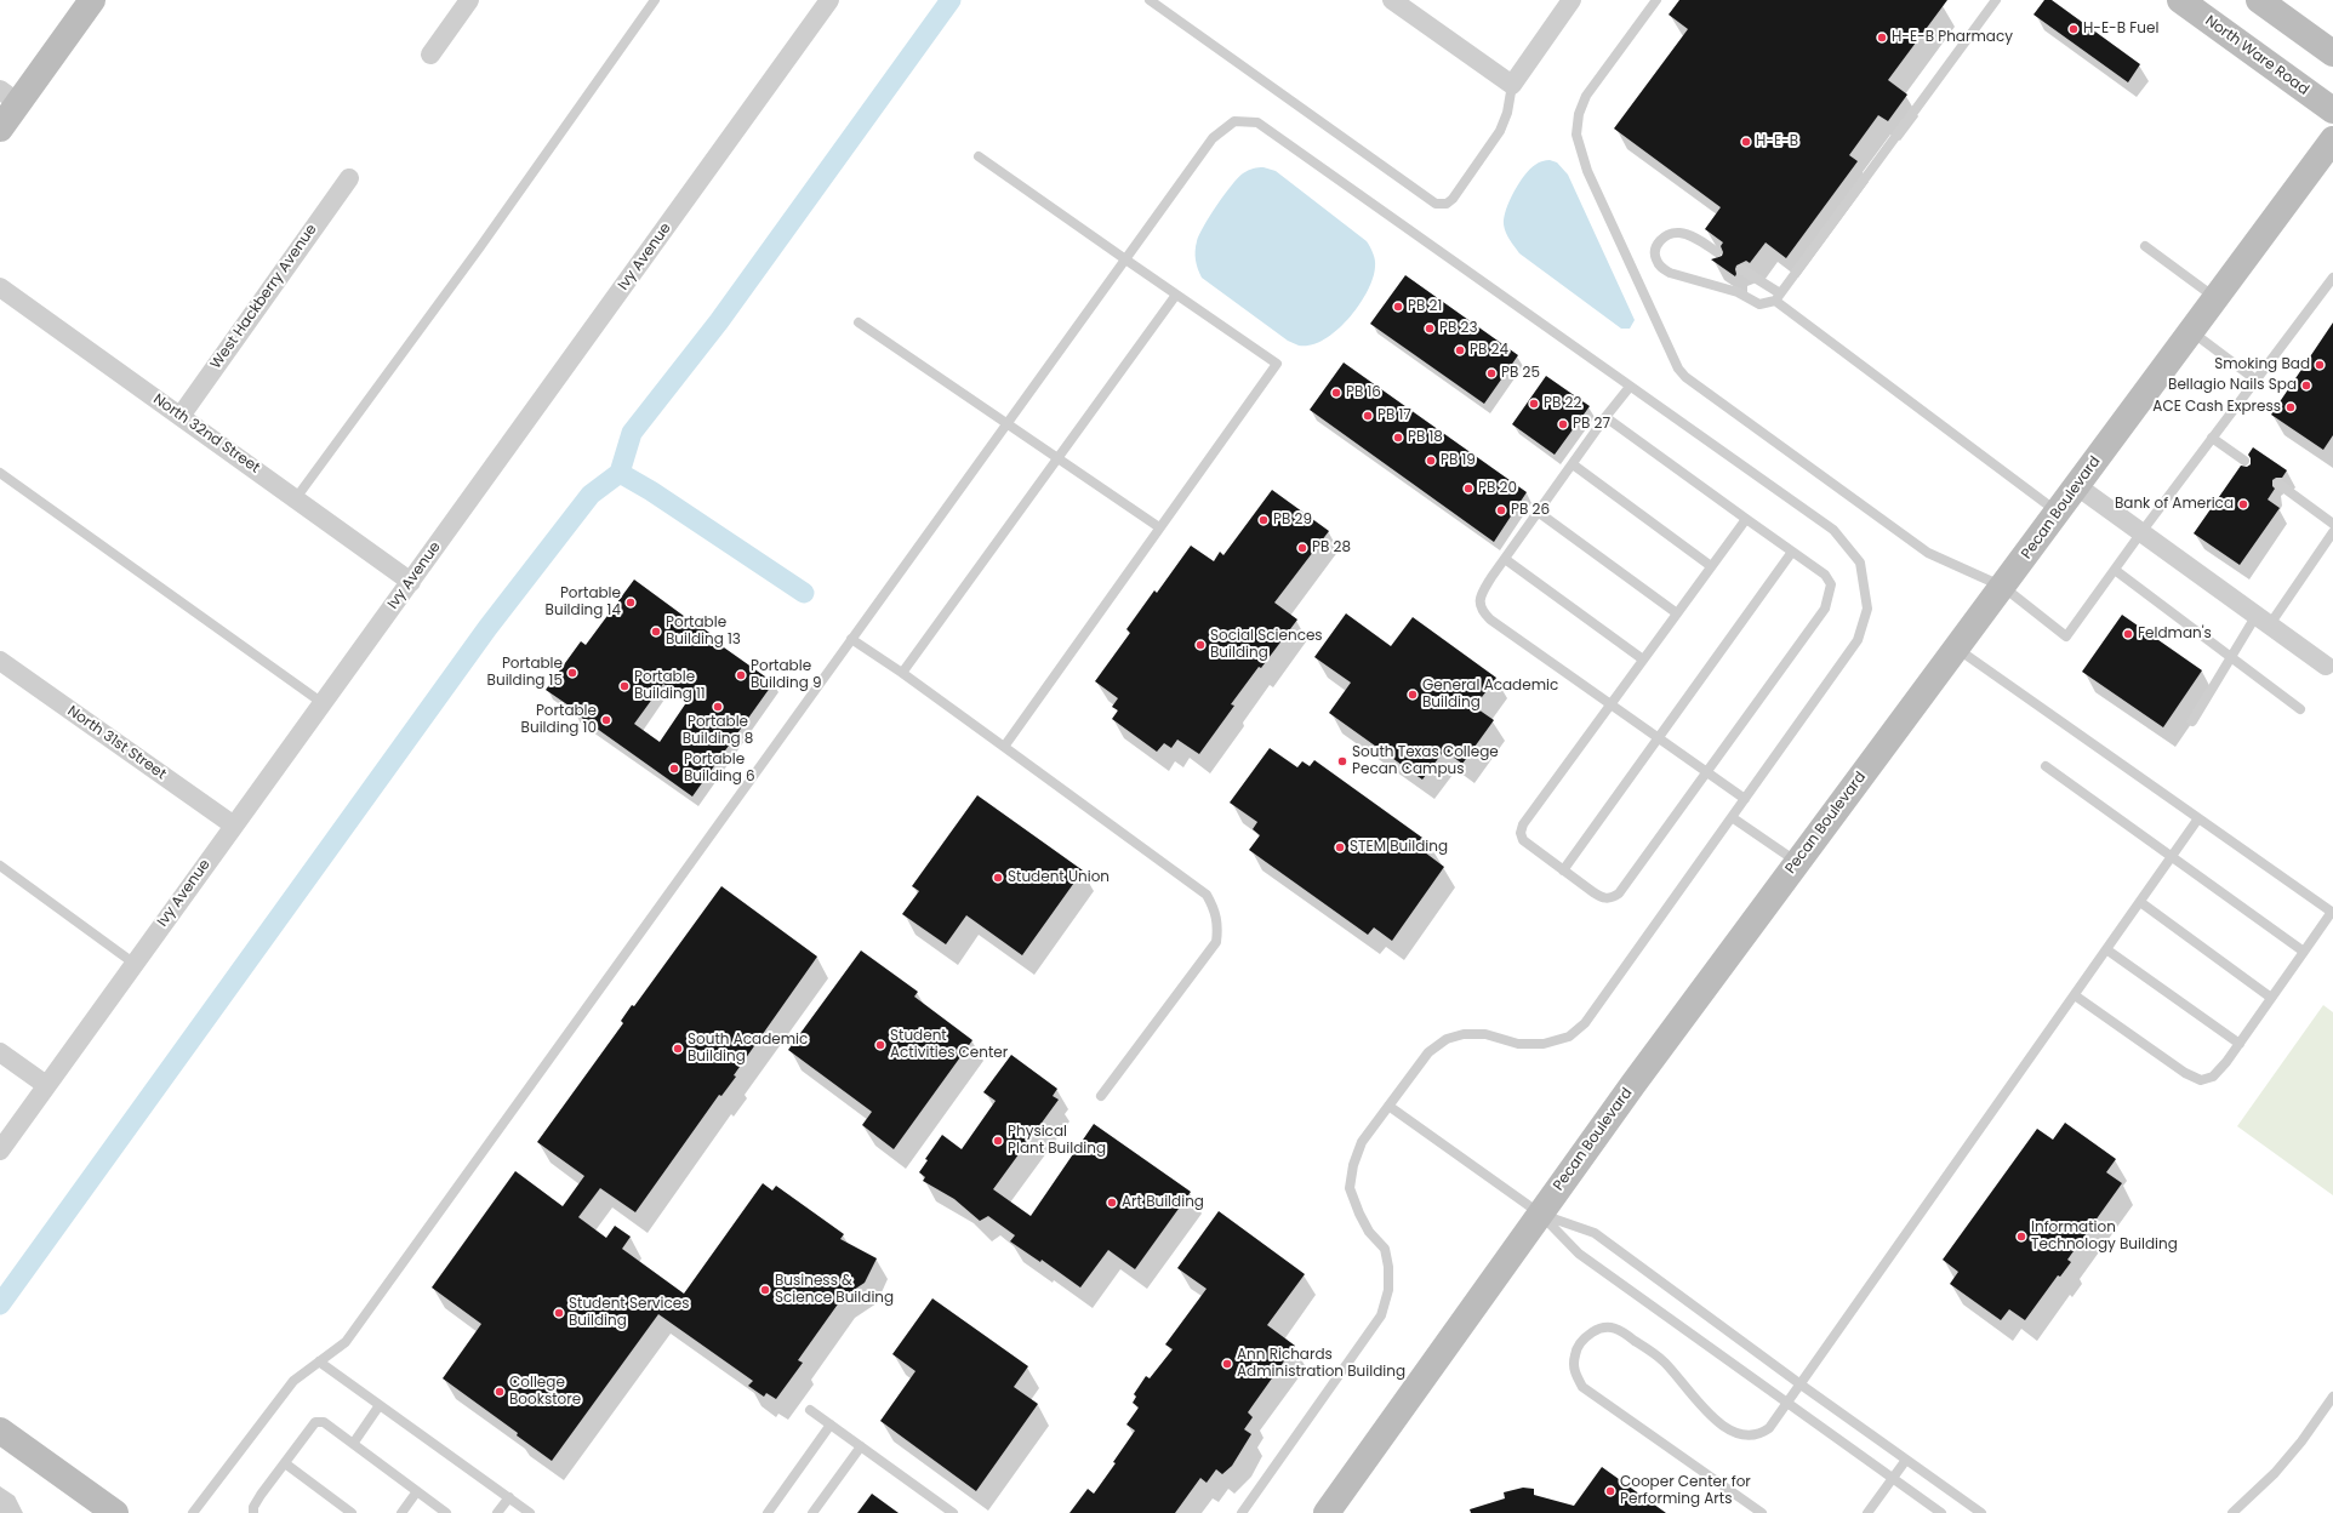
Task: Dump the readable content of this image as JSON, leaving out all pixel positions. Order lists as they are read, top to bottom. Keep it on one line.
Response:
{"streets":{"main road":["North Ware Road","Pecan Boulevard"],"street":["Ivy Avenue","West Hackberry Avenue","North 32nd Street","North 31st Street"]},"crossings":[["Ivy Avenue","North 32nd Street"],["Ivy Avenue","North 31st Street"],["West Hackberry Avenue","North 32nd Street"]],"places":["H-E-B Fuel","H-E-B Pharmacy","H-E-B","PB 21","PB 23","PB 24","Smoking Bad","PB 25","Bellagio Nails Spa","PB 16","PB 22","ACE Cash Express","PB 17","PB 27","PB 18","PB 19","PB 20","Bank of America","PB 26","PB 29","PB 28","Portable Building 14","Portable Building 13","Feldman's","Social Sciences Building","Portable Building 15","Portable Building 9","Portable Building 11","General Academic Building","Portable Building 8","Portable Building 10","South Texas College Pecan Campus","Portable Building 6","STEM Building","Student Union","Student Activities Center","South Academic Building","Physical Plant Building","Art Building","Information Technology Building","Business & Science Building","Student Services Building","Ann Richards Administration Building","College Bookstore","Cooper Center for Performing Arts"]}
